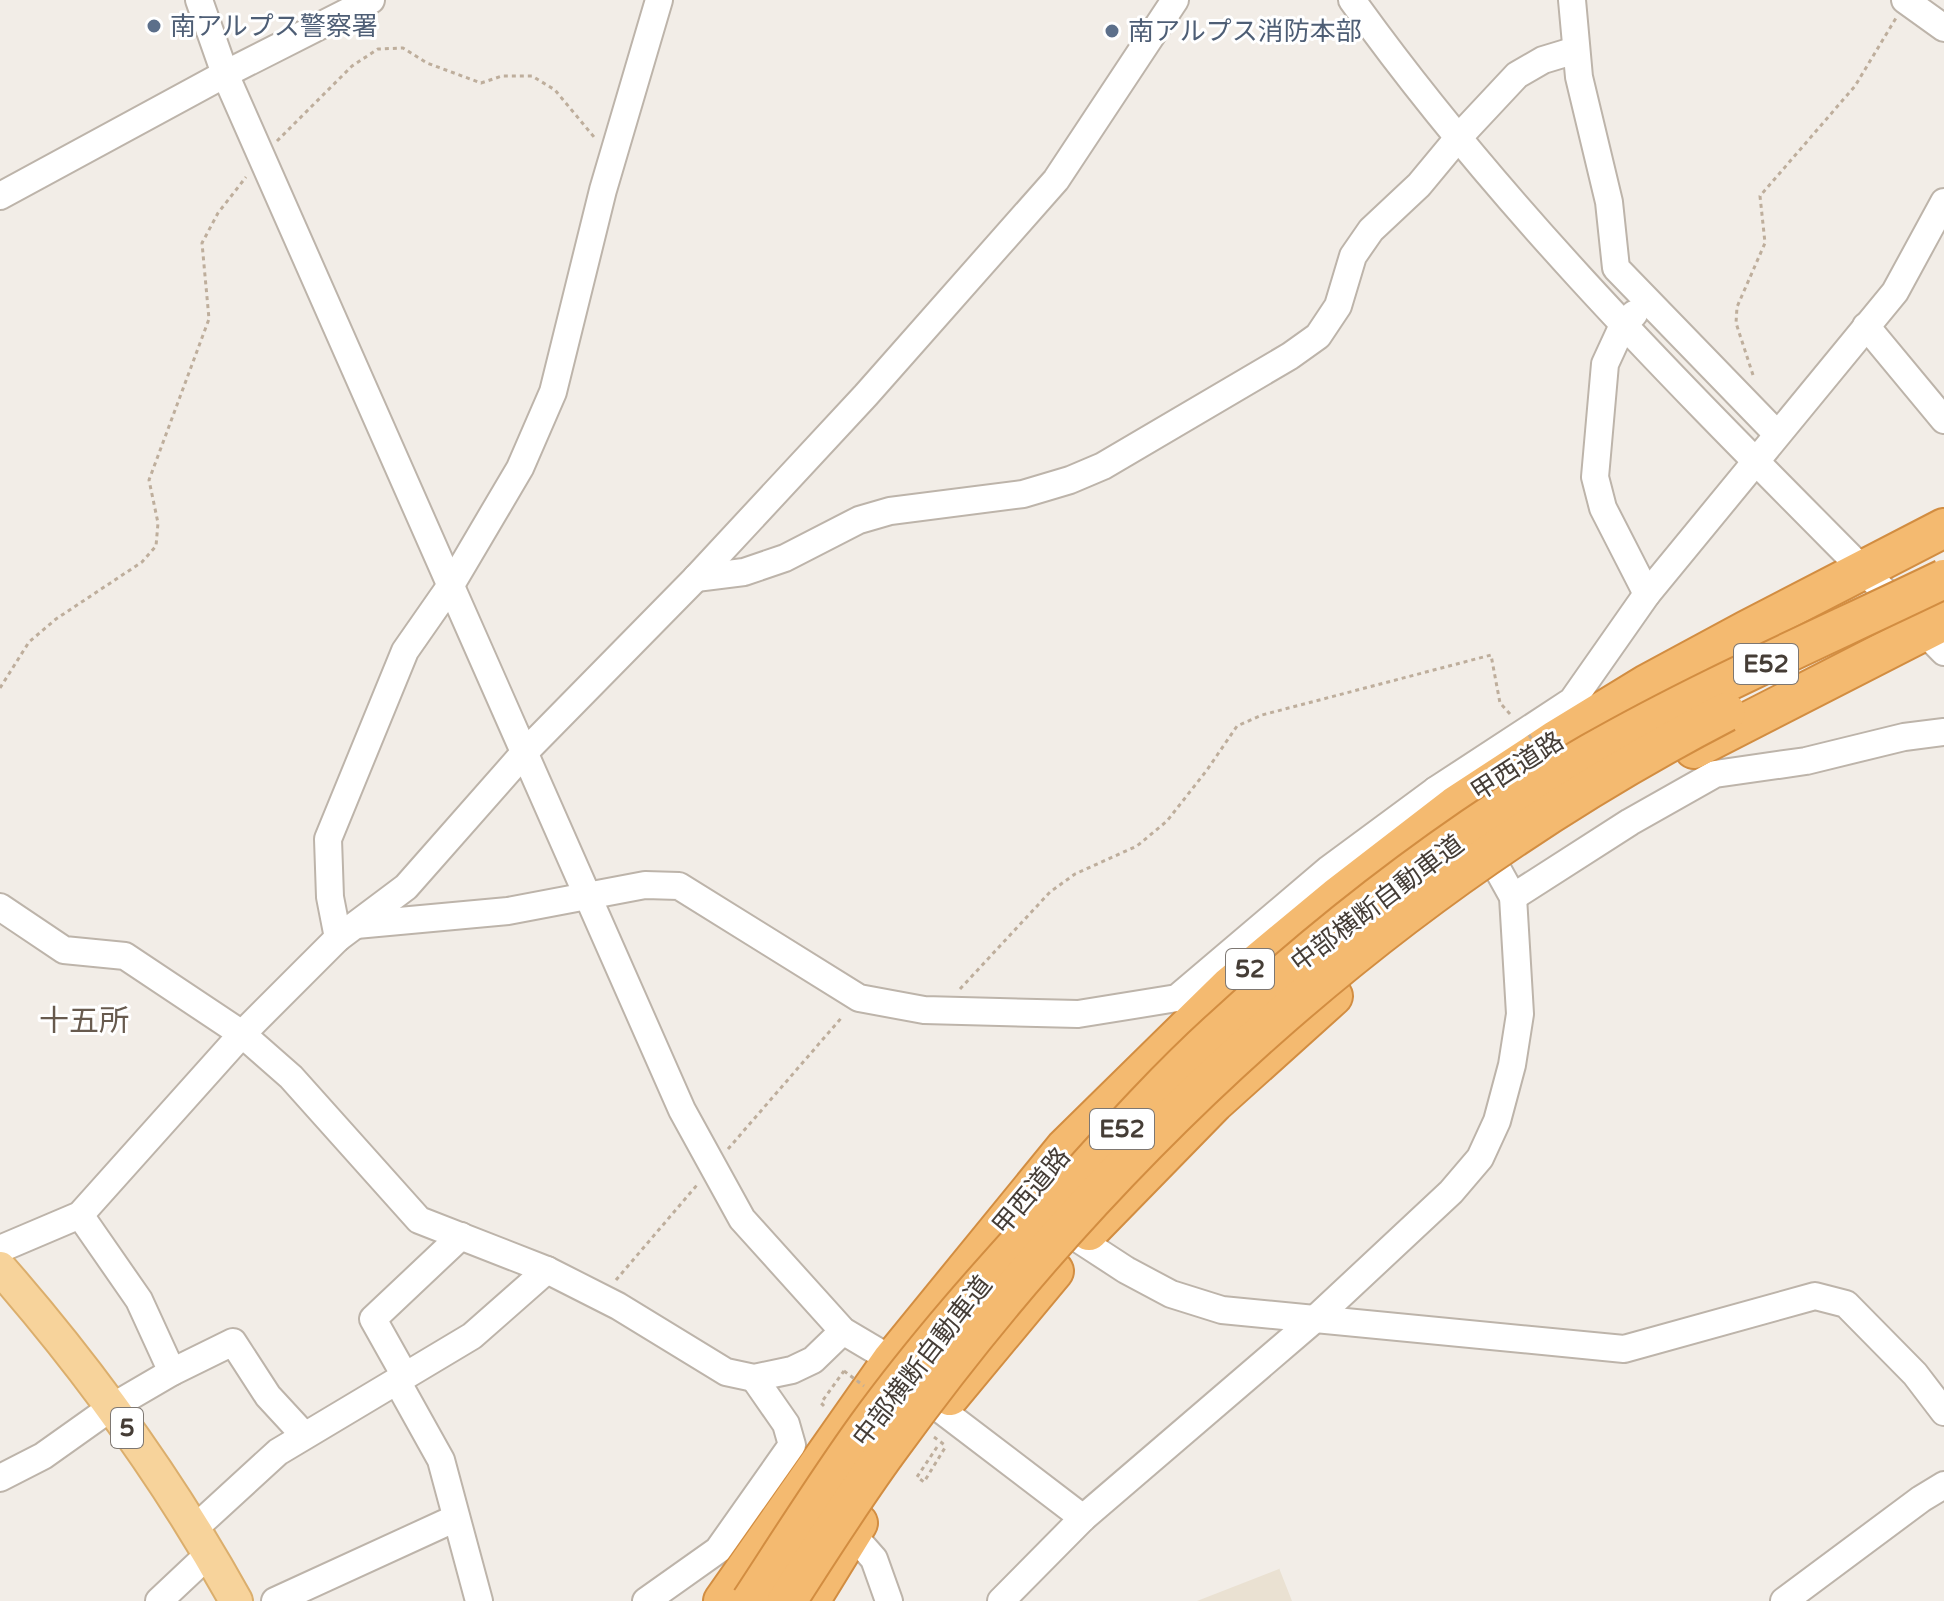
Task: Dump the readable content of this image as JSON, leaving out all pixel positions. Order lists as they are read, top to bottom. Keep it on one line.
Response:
{"streets":{"highway":["E52","甲西道路","中部横断自動車道","52"],"main road":["5"]},"districts":["十五所"],"places":["南アルプス警察署","南アルプス消防本部"]}
